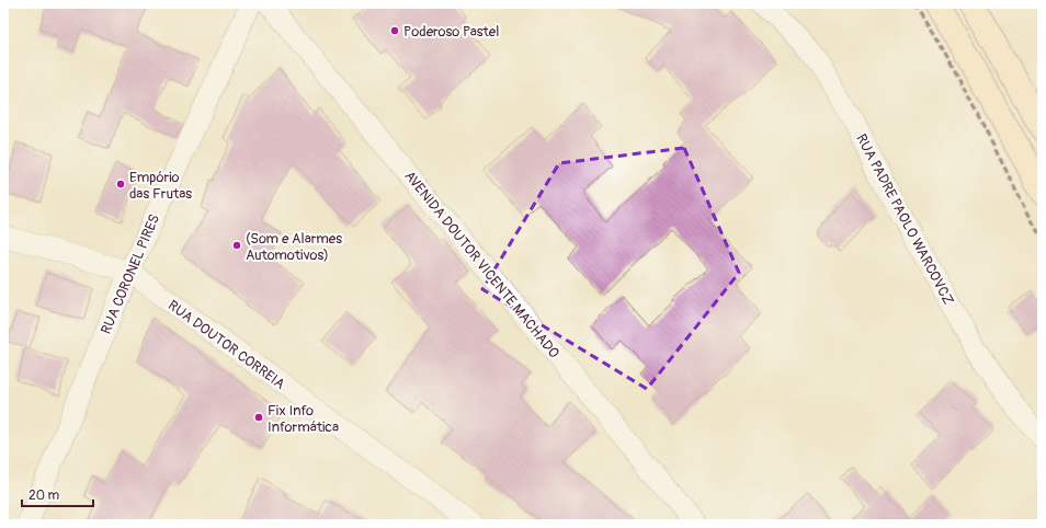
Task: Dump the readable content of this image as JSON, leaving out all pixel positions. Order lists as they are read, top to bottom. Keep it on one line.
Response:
{"streets":{"street":["RUA PADRE PAOLO WARCOVCZ","AVENIDA DOUTOR VICENTE MACHADO","RUA CORONEL PIRES","RUA DOUTOR CORREIA"]},"crossings":[["RUA CORONEL PIRES","RUA DOUTOR CORREIA"]],"places":["Poderoso Pastel","Empório das Frutas","(Som e Alarmes Automotivos)","Fix Info Informática"],"scale_bar":"20 m"}
